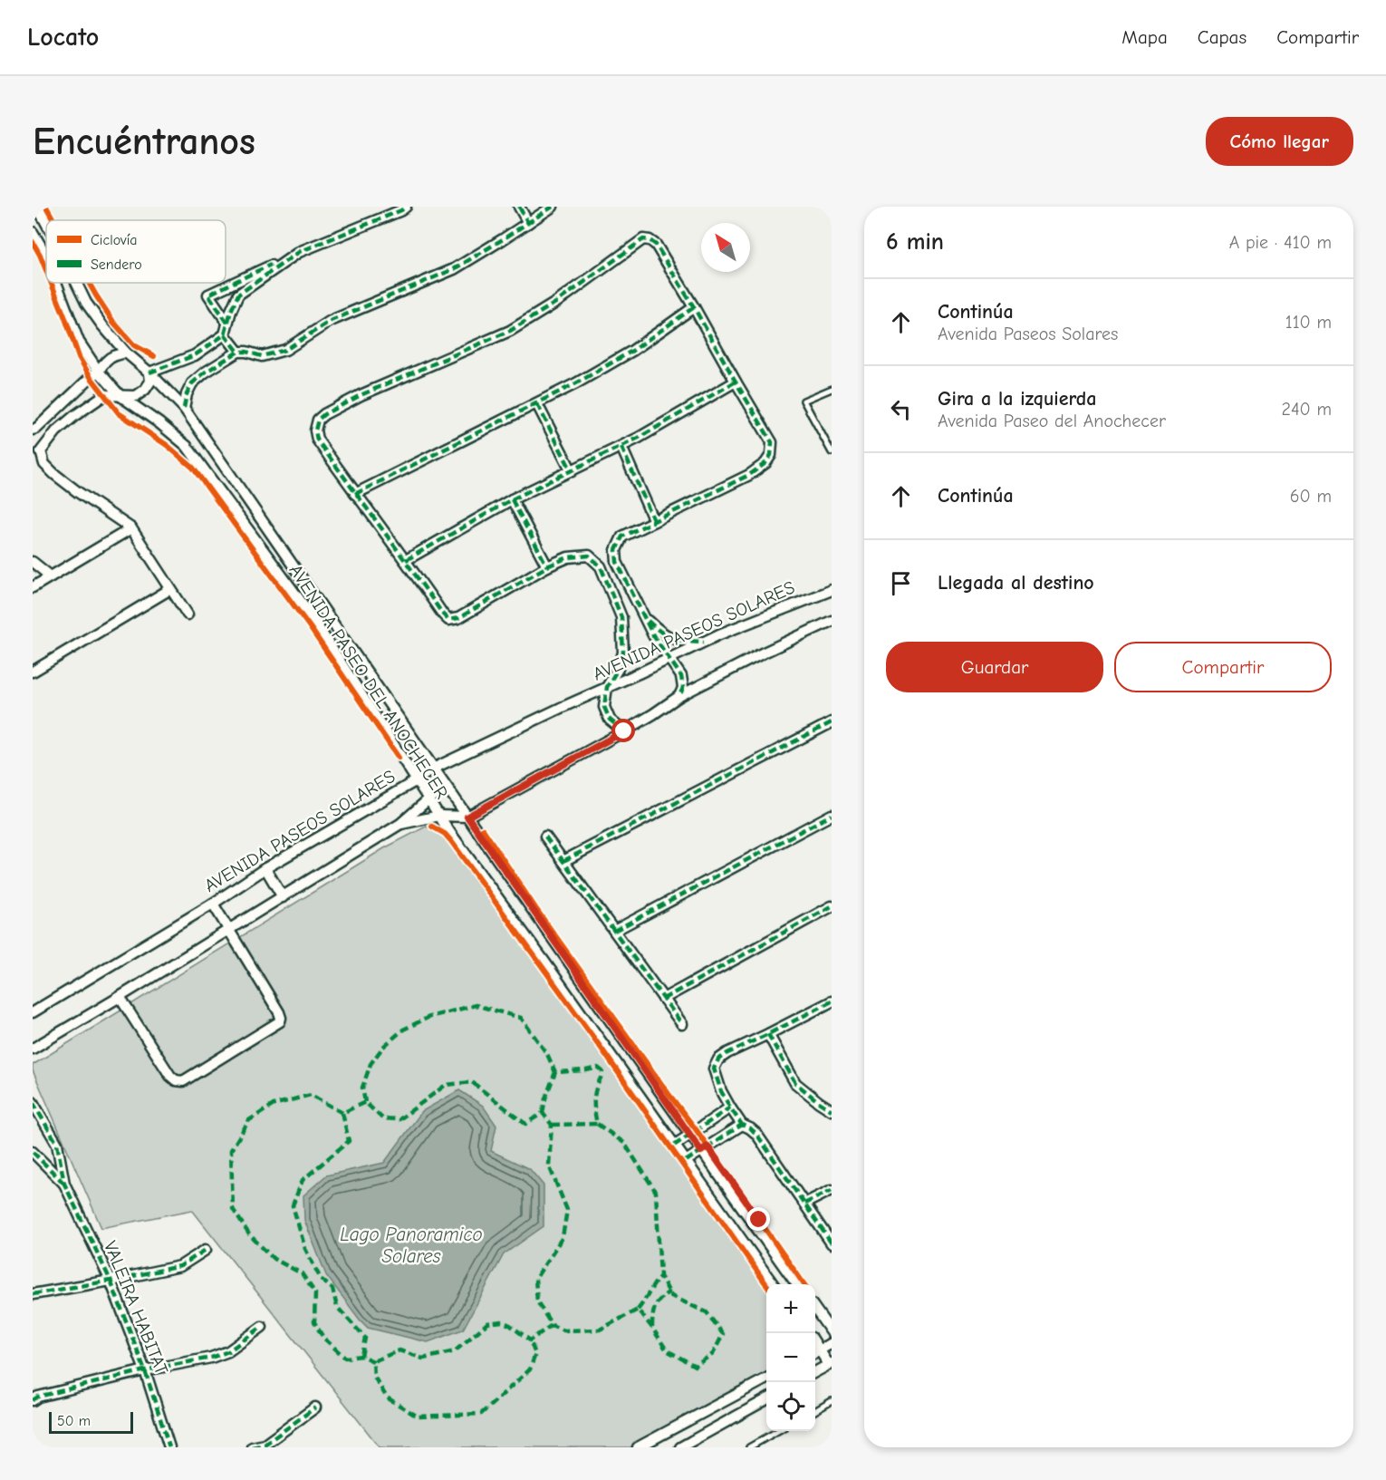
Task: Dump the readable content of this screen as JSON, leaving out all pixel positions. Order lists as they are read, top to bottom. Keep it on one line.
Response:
{"streets":{"street":["AVENIDA PASEOS SOLARES","AVENIDA PASEO DEL ANOCHECER","VALEIRA HABITAT"]},"crossings":[["AVENIDA PASEOS SOLARES","AVENIDA PASEO DEL ANOCHECER"]],"water":["Lago Panoramico Solares"],"legend":["Ciclovía","Sendero"],"scale_bar":"50 m","north":"top left","page":{"header":"Locato","nav":["Mapa","Capas","Compartir"],"buttons":["Cómo llegar",["Guardar","Compartir"]],"title":"Encuéntranos","heading":["6 min","A pie · 410 m"],"list":[["Continúa","Avenida Paseos Solares","110 m"],["Gira a la izquierda","Avenida Paseo del Anochecer","240 m"],["Continúa","60 m"],"Llegada al destino"],"map_buttons":["+","−"],"scale":"50 m"}}
